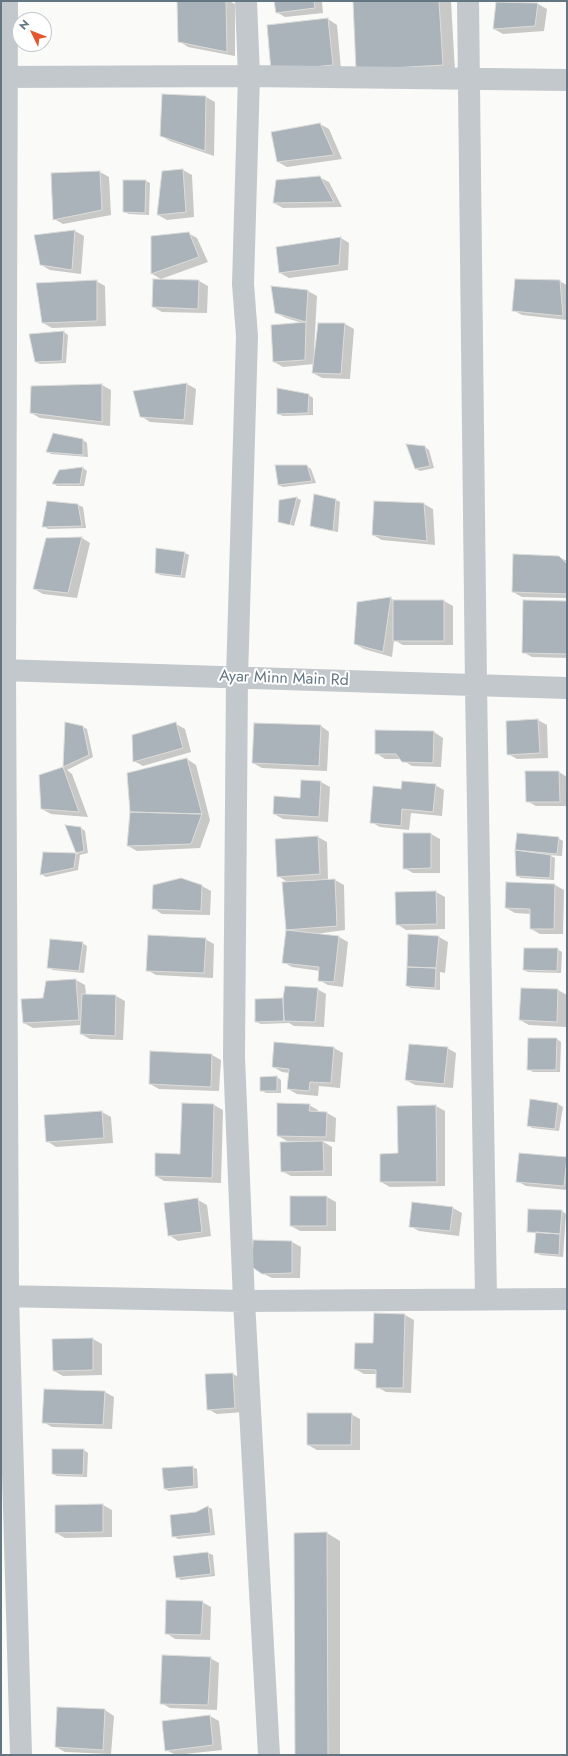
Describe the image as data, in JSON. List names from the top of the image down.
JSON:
{
  "streets": {
    "street": ["Ayar Minn Main Rd"]
  },
  "north": "top left"
}
